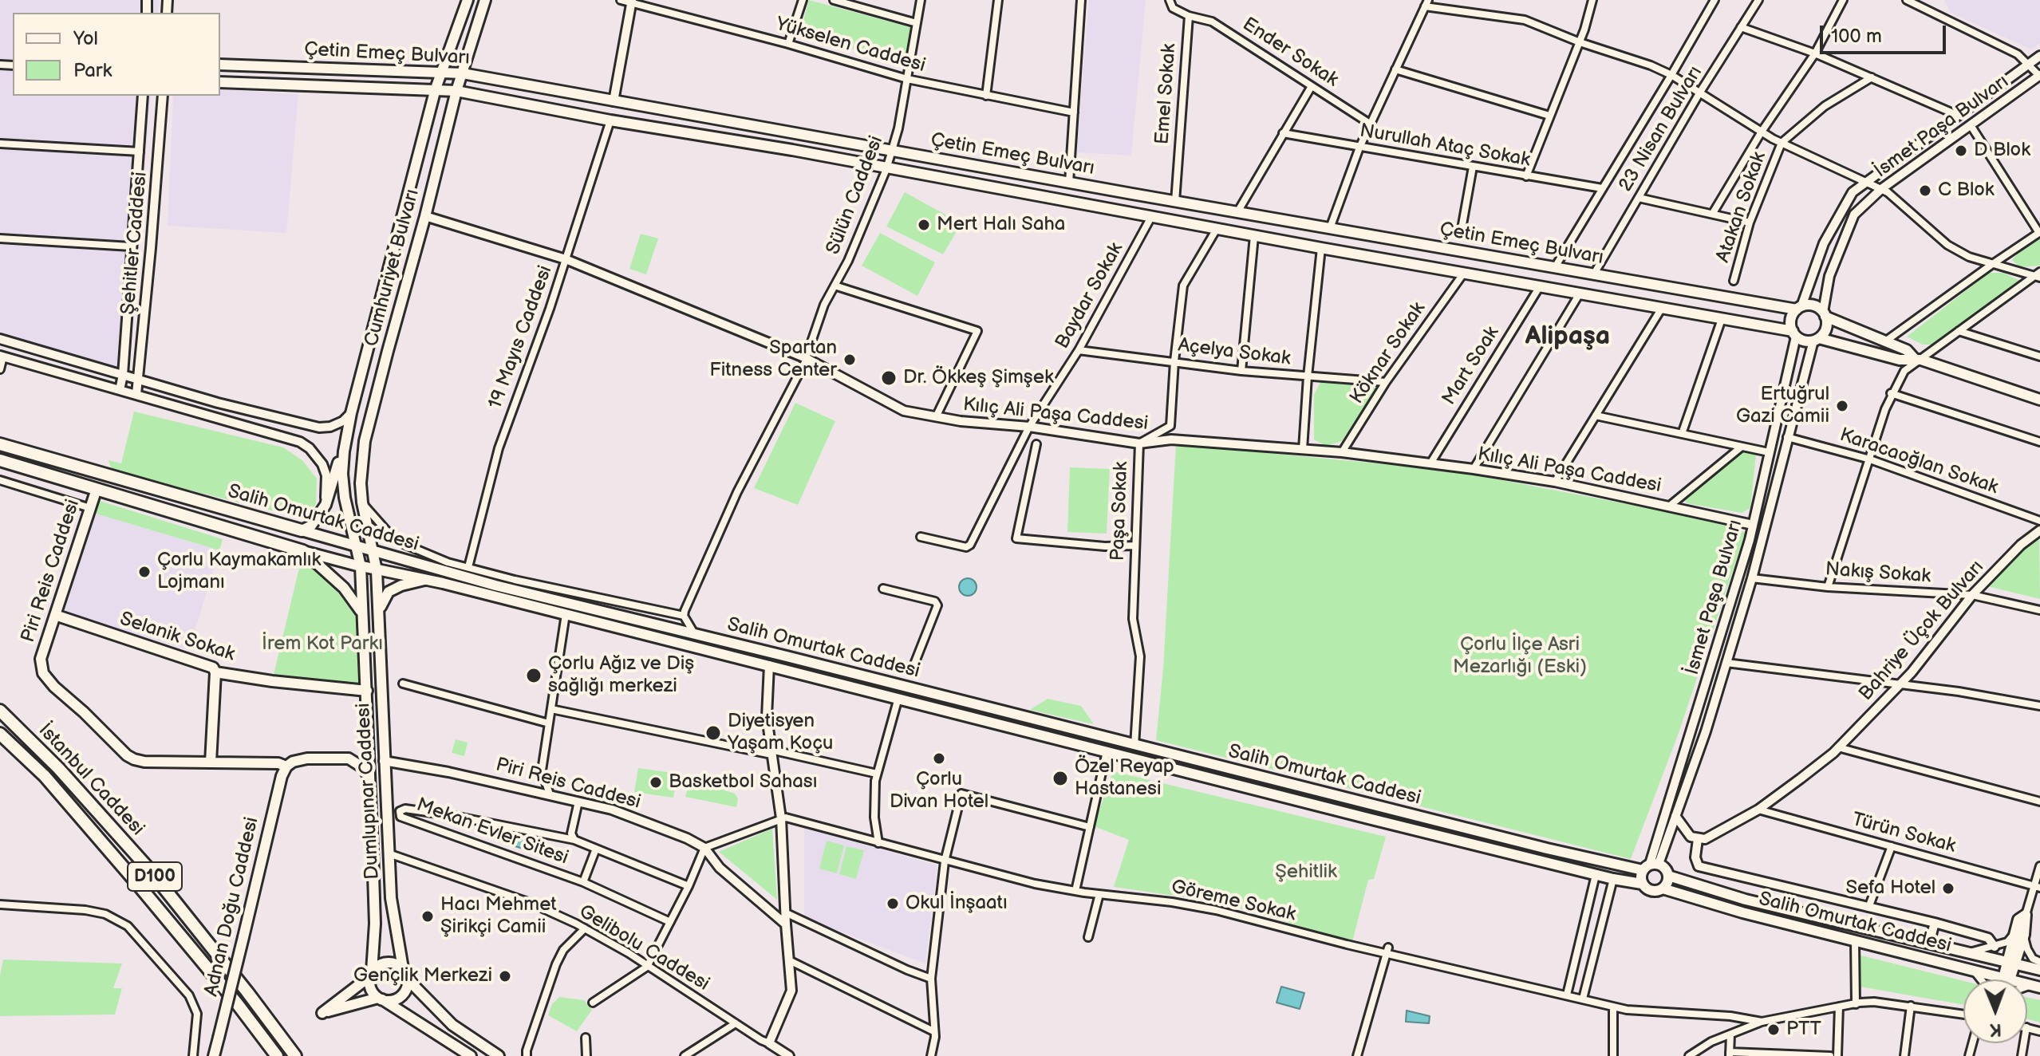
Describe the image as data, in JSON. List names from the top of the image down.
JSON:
{
  "streets": {
    "highway": ["Salih Omurtak Caddesi", "İstanbul Caddesi", "D100"],
    "main road": [
      "Çetin Emeç Bulvarı",
      "Cumhuriyet Bulvarı",
      "Piri Reis Caddesi",
      "Selanik Sokak",
      "Dumlupınar Caddesi",
      "Adnan Doğu Caddesi"
    ],
    "street": [
      "Yükselen Caddesi",
      "Ender Sokak",
      "Emel Sokak",
      "İsmet Paşa Bulvarı",
      "23 Nisan Bulvarı",
      "Nurullah Ataç Sokak",
      "Sülün Caddesi",
      "Atakan Sokak",
      "Şehitler Caddesi",
      "Baydar Sokak",
      "19 Mayıs Caddesi",
      "Açelya Sokak",
      "Köknar Sokak",
      "Mart Soak",
      "Kılıç Ali Paşa Caddesi",
      "Karacaoğlan Sokak",
      "Paşa Sokak",
      "Nakış Sokak",
      "Bahriye Üçok Bulvarı",
      "Mekan Evler Sitesi",
      "Türün Sokak",
      "Göreme Sokak",
      "Gelibolu Caddesi"
    ]
  },
  "crossings": [
    ["Yükselen Caddesi", "Sülün Caddesi"],
    ["Ender Sokak", "Emel Sokak"],
    ["Çetin Emeç Bulvarı", "Emel Sokak"],
    ["Çetin Emeç Bulvarı", "İsmet Paşa Bulvarı"],
    ["Çetin Emeç Bulvarı", "23 Nisan Bulvarı"],
    ["Çetin Emeç Bulvarı", "Sülün Caddesi"],
    ["Çetin Emeç Bulvarı", "Cumhuriyet Bulvarı"],
    ["Çetin Emeç Bulvarı", "Baydar Sokak"],
    ["Çetin Emeç Bulvarı", "19 Mayıs Caddesi"],
    ["Çetin Emeç Bulvarı", "Köknar Sokak"],
    ["Çetin Emeç Bulvarı", "Mart Soak"],
    ["Çetin Emeç Bulvarı", "Paşa Sokak"],
    ["İsmet Paşa Bulvarı", "Kılıç Ali Paşa Caddesi"],
    ["İsmet Paşa Bulvarı", "Karacaoğlan Sokak"],
    ["İsmet Paşa Bulvarı", "Salih Omurtak Caddesi"],
    ["İsmet Paşa Bulvarı", "Nakış Sokak"],
    ["Sülün Caddesi", "Kılıç Ali Paşa Caddesi"],
    ["Cumhuriyet Bulvarı", "Kılıç Ali Paşa Caddesi"],
    ["Cumhuriyet Bulvarı", "Salih Omurtak Caddesi"],
    ["Cumhuriyet Bulvarı", "Dumlupınar Caddesi"],
    ["Baydar Sokak", "Açelya Sokak"],
    ["Baydar Sokak", "Kılıç Ali Paşa Caddesi"],
    ["19 Mayıs Caddesi", "Kılıç Ali Paşa Caddesi"],
    ["Açelya Sokak", "Köknar Sokak"],
    ["Açelya Sokak", "Paşa Sokak"],
    ["Köknar Sokak", "Kılıç Ali Paşa Caddesi"],
    ["Mart Soak", "Kılıç Ali Paşa Caddesi"],
    ["Kılıç Ali Paşa Caddesi", "Paşa Sokak"],
    ["Paşa Sokak", "Salih Omurtak Caddesi"],
    ["Salih Omurtak Caddesi", "Piri Reis Caddesi"],
    ["Salih Omurtak Caddesi", "Dumlupınar Caddesi"],
    ["Piri Reis Caddesi", "Selanik Sokak"],
    ["Piri Reis Caddesi", "Dumlupınar Caddesi"],
    ["Piri Reis Caddesi", "Adnan Doğu Caddesi"],
    ["Nakış Sokak", "Bahriye Üçok Bulvarı"],
    ["Bahriye Üçok Bulvarı", "Türün Sokak"],
    ["Selanik Sokak", "Dumlupınar Caddesi"],
    ["Dumlupınar Caddesi", "Gelibolu Caddesi"]
  ],
  "districts": ["Alipaşa"],
  "parks": ["İrem Kot Parkı", "Çorlu İlçe Asri Mezarlığı (Eski)", "Şehitlik"],
  "places": [
    "D Blok",
    "C Blok",
    "Mert Halı Saha",
    "Spartan Fitness Center",
    "Dr. Ökkeş Şimşek",
    "Ertuğrul Gazi Camii",
    "Çorlu Kaymakamlık Lojmanı",
    "Çorlu Ağız ve Diş sağlığı merkezi",
    "Diyetisyen Yaşam Koçu",
    "Çorlu Divan Hotel",
    "Özel Reyap Hastanesi",
    "Basketbol Sahası",
    "Sefa Hotel",
    "Okul İnşaatı",
    "Hacı Mehmet Şirikçi Camii",
    "Gençlik Merkezi",
    "PTT"
  ],
  "legend": ["Yol", "Park"],
  "scale_bar": "100 m",
  "north": "bottom"
}
